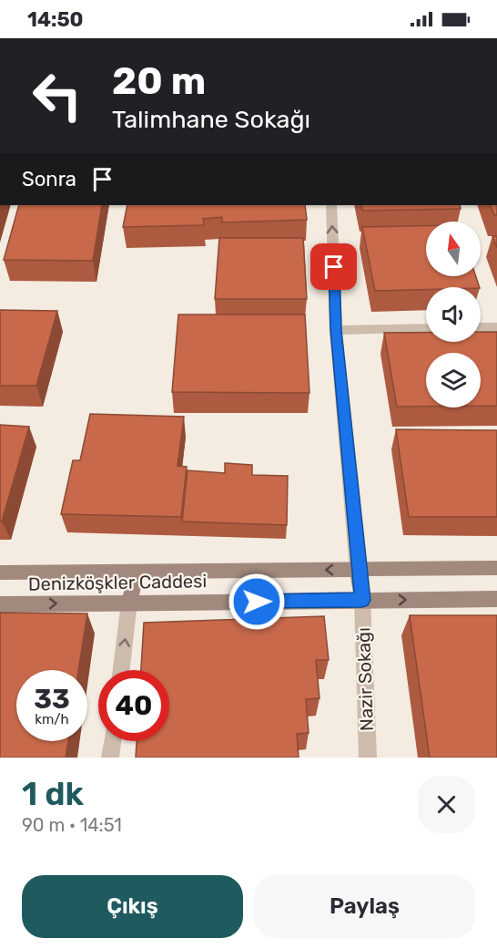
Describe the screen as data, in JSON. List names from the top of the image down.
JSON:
{
  "streets": {
    "street": ["Denizköşkler Caddesi", "Nazir Sokağı"]
  },
  "crossings": [
    ["Denizköşkler Caddesi", "Nazir Sokağı"]
  ],
  "north": "top",
  "page": {
    "status": "14:50",
    "turn": ["20 m", "Talimhane Sokağı"],
    "then": "Sonra",
    "speed": "33 km/h",
    "limit": "40",
    "heading": ["1 dk", "90 m · 14:51"],
    "buttons": ["Çıkış", "Paylaş"]
  }
}
